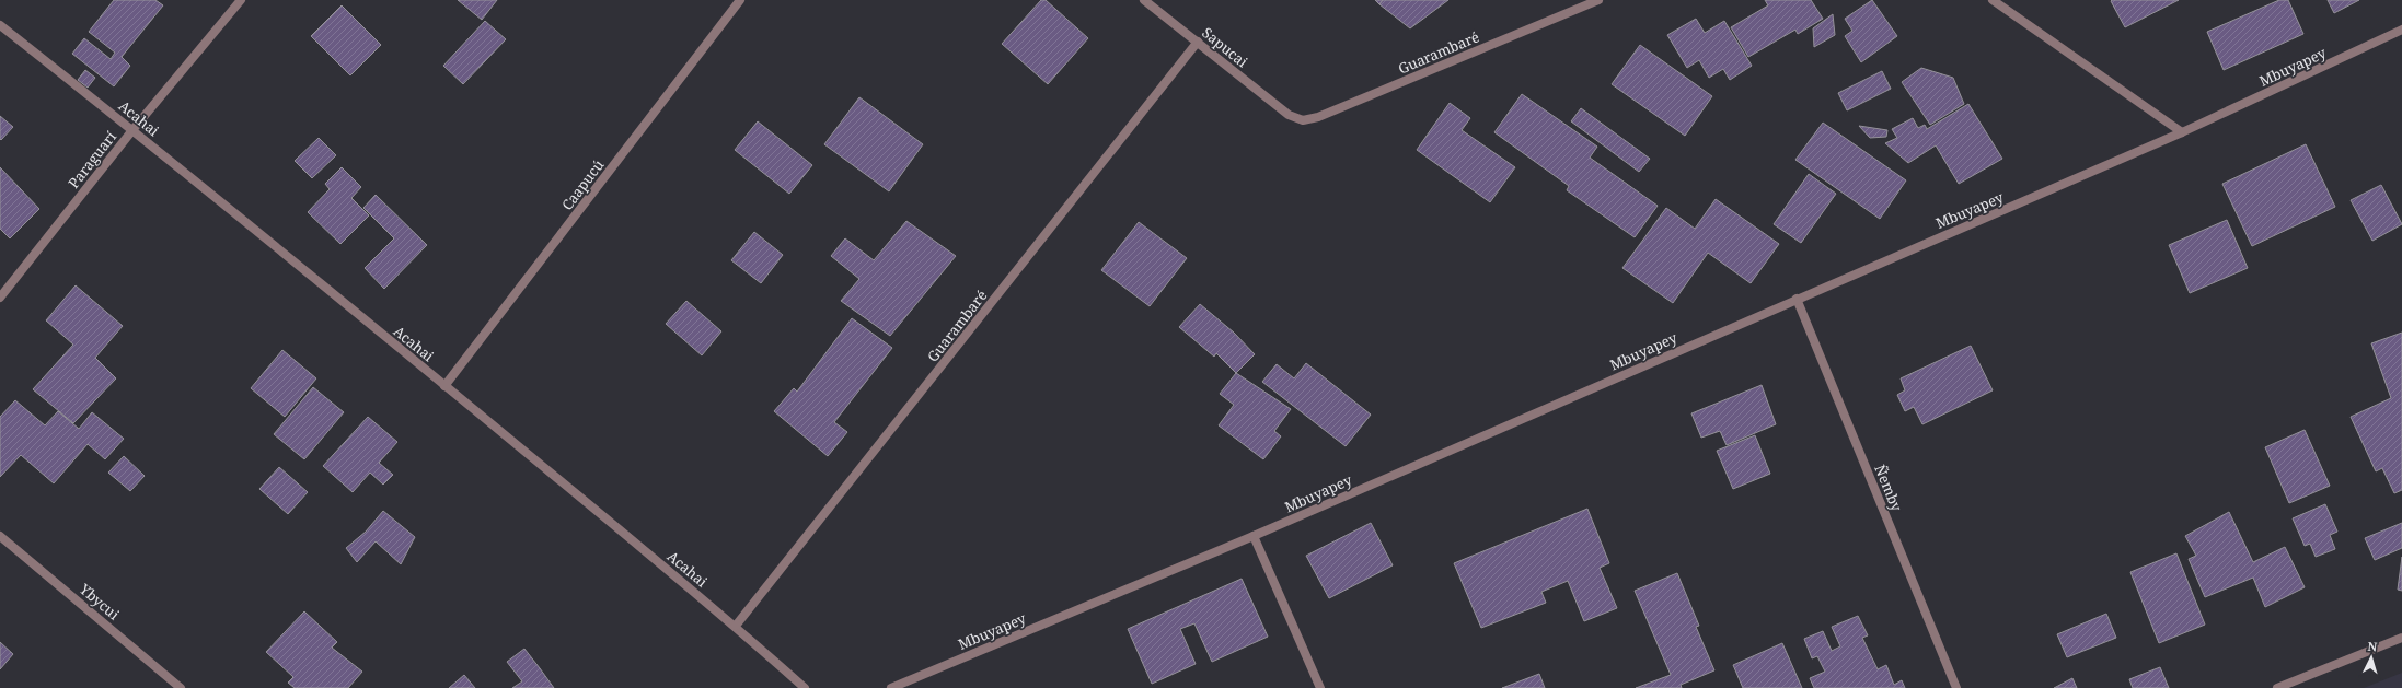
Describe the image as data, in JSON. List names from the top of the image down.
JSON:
{
  "streets": {
    "street": [
      "Sapucai",
      "Guarambaré",
      "Mbuyapey",
      "Acahai",
      "Paraguarí",
      "Caapucú",
      "Ñemby",
      "Ybycui"
    ]
  },
  "crossings": [
    ["Sapucai", "Guarambaré"],
    ["Guarambaré", "Acahai"],
    ["Mbuyapey", "Ñemby"],
    ["Acahai", "Paraguarí"],
    ["Acahai", "Caapucú"]
  ],
  "north": "top"
}
